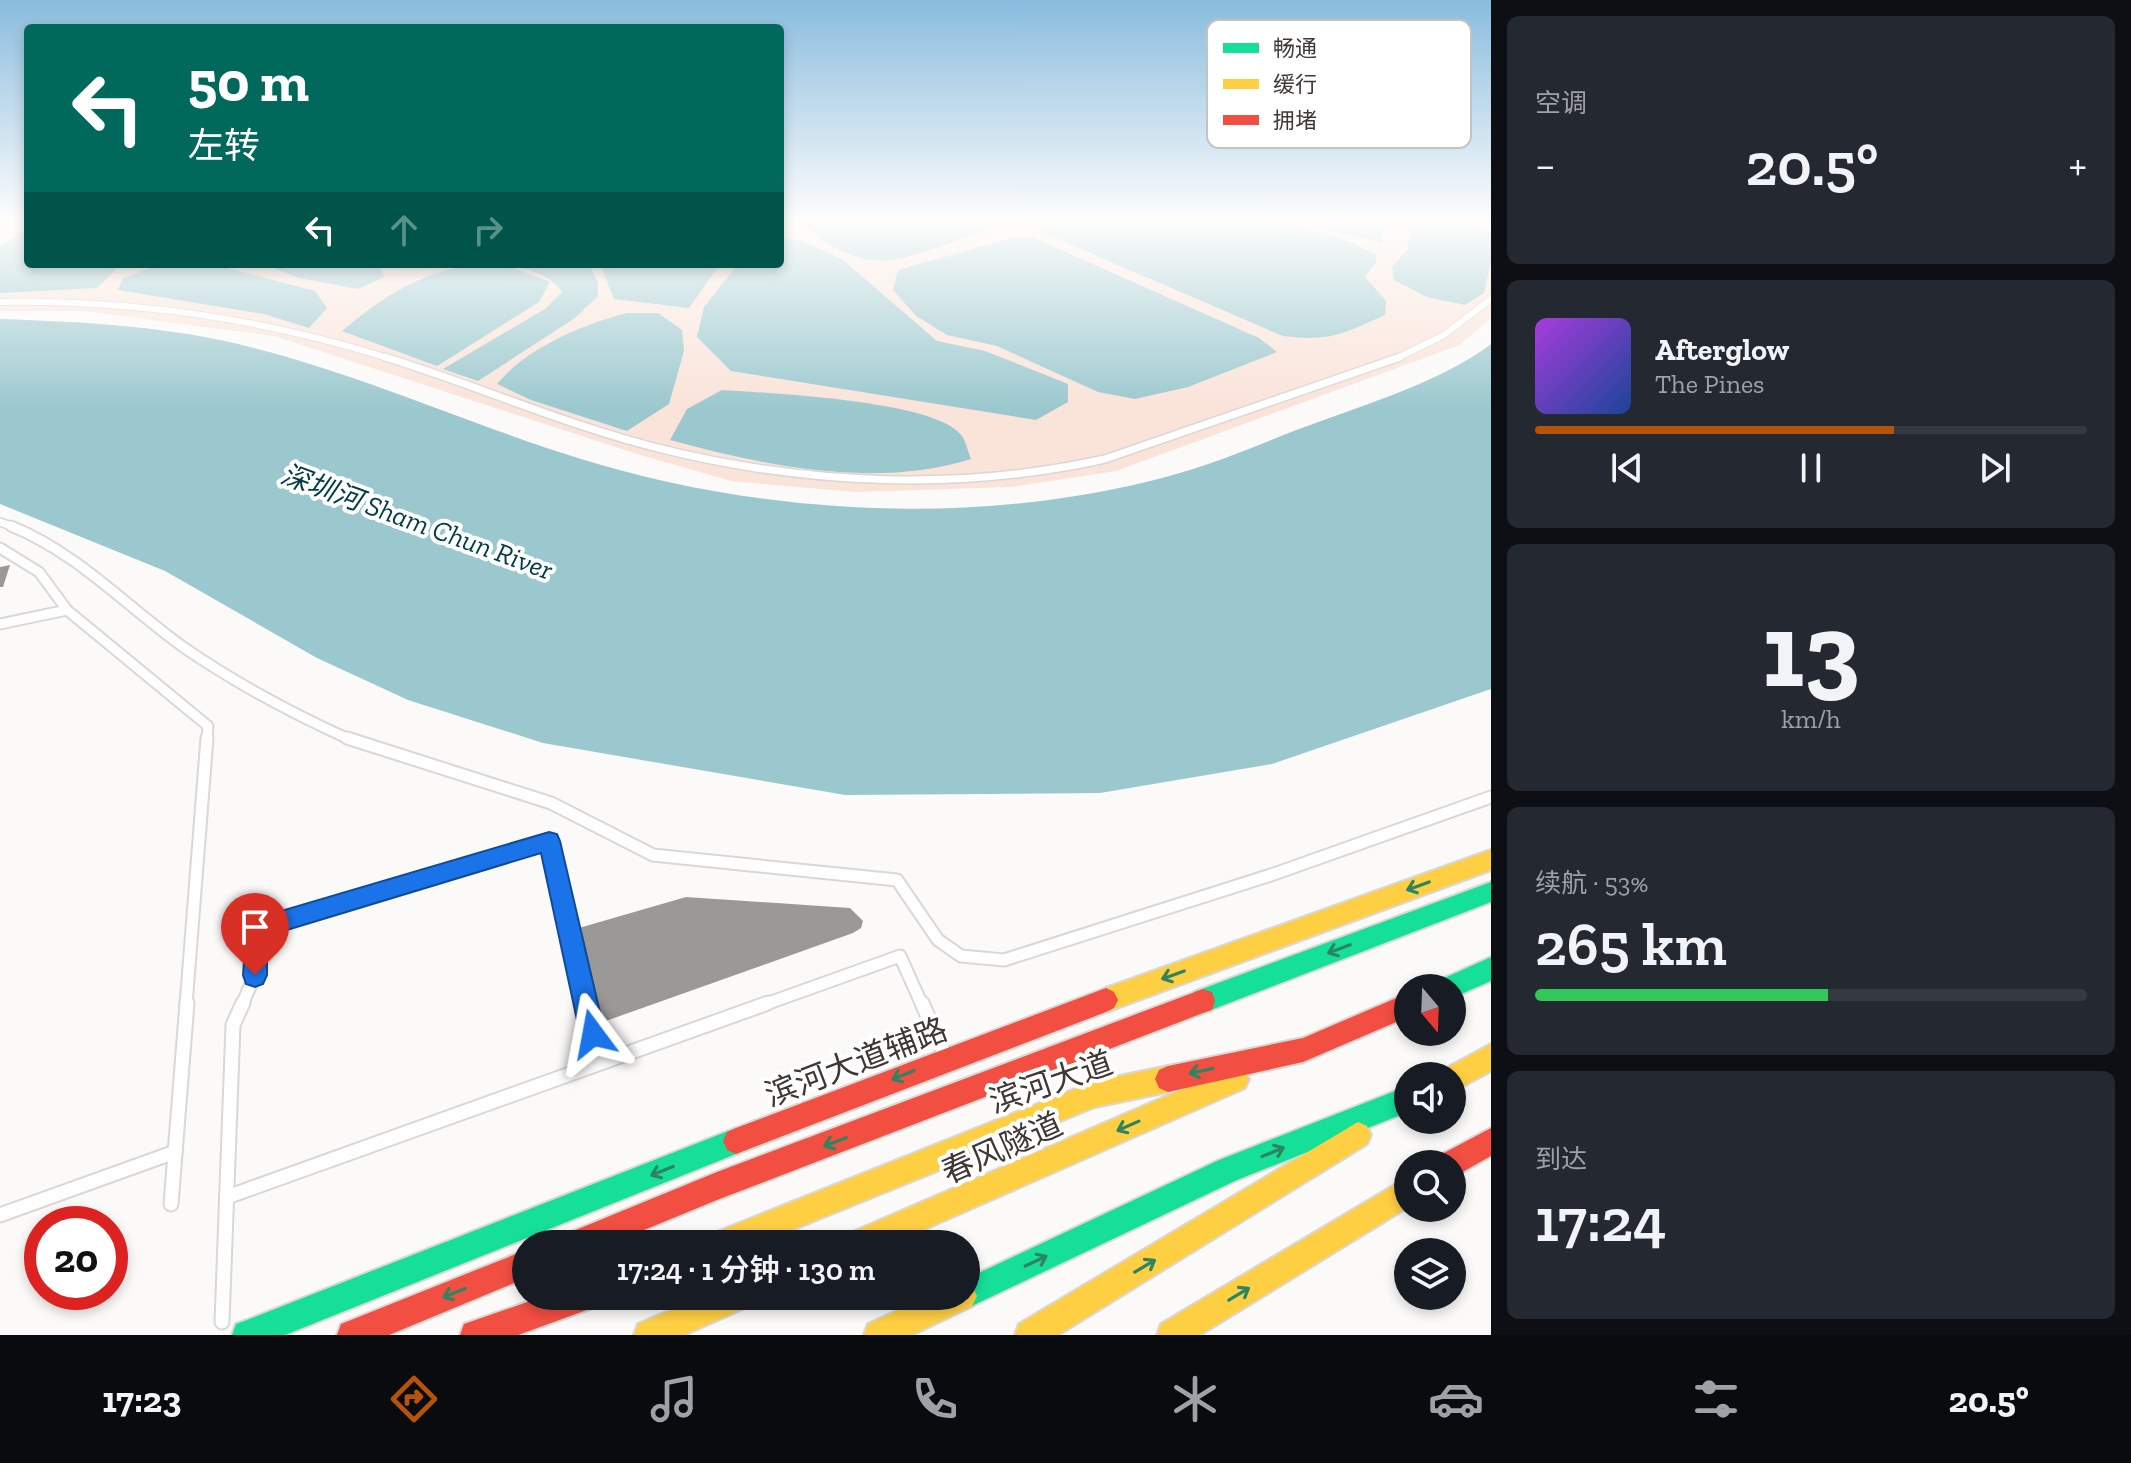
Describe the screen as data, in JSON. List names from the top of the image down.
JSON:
{
  "streets": {
    "main road": ["滨河大道辅路", "滨河大道", "春风隧道"]
  },
  "crossings": [
    ["滨河大道", "春风隧道"]
  ],
  "water": ["深圳河 Sham Chun River"],
  "legend": ["畅通", "缓行", "拥堵"],
  "north": "bottom",
  "page": {
    "tile": [
      "空调",
      ["13", "km/h"],
      ["续航 · 53%", "265 km"],
      ["到达", "17:24"]
    ],
    "turn": ["50 m", "左转"],
    "heat": ["−", "20.5°", "+"],
    "song": ["Afterglow", "The Pines"],
    "limit": "20",
    "trip": "17:24 · 1 分钟 · 130 m",
    "tabs": ["17:23", "20.5°"]
  }
}
